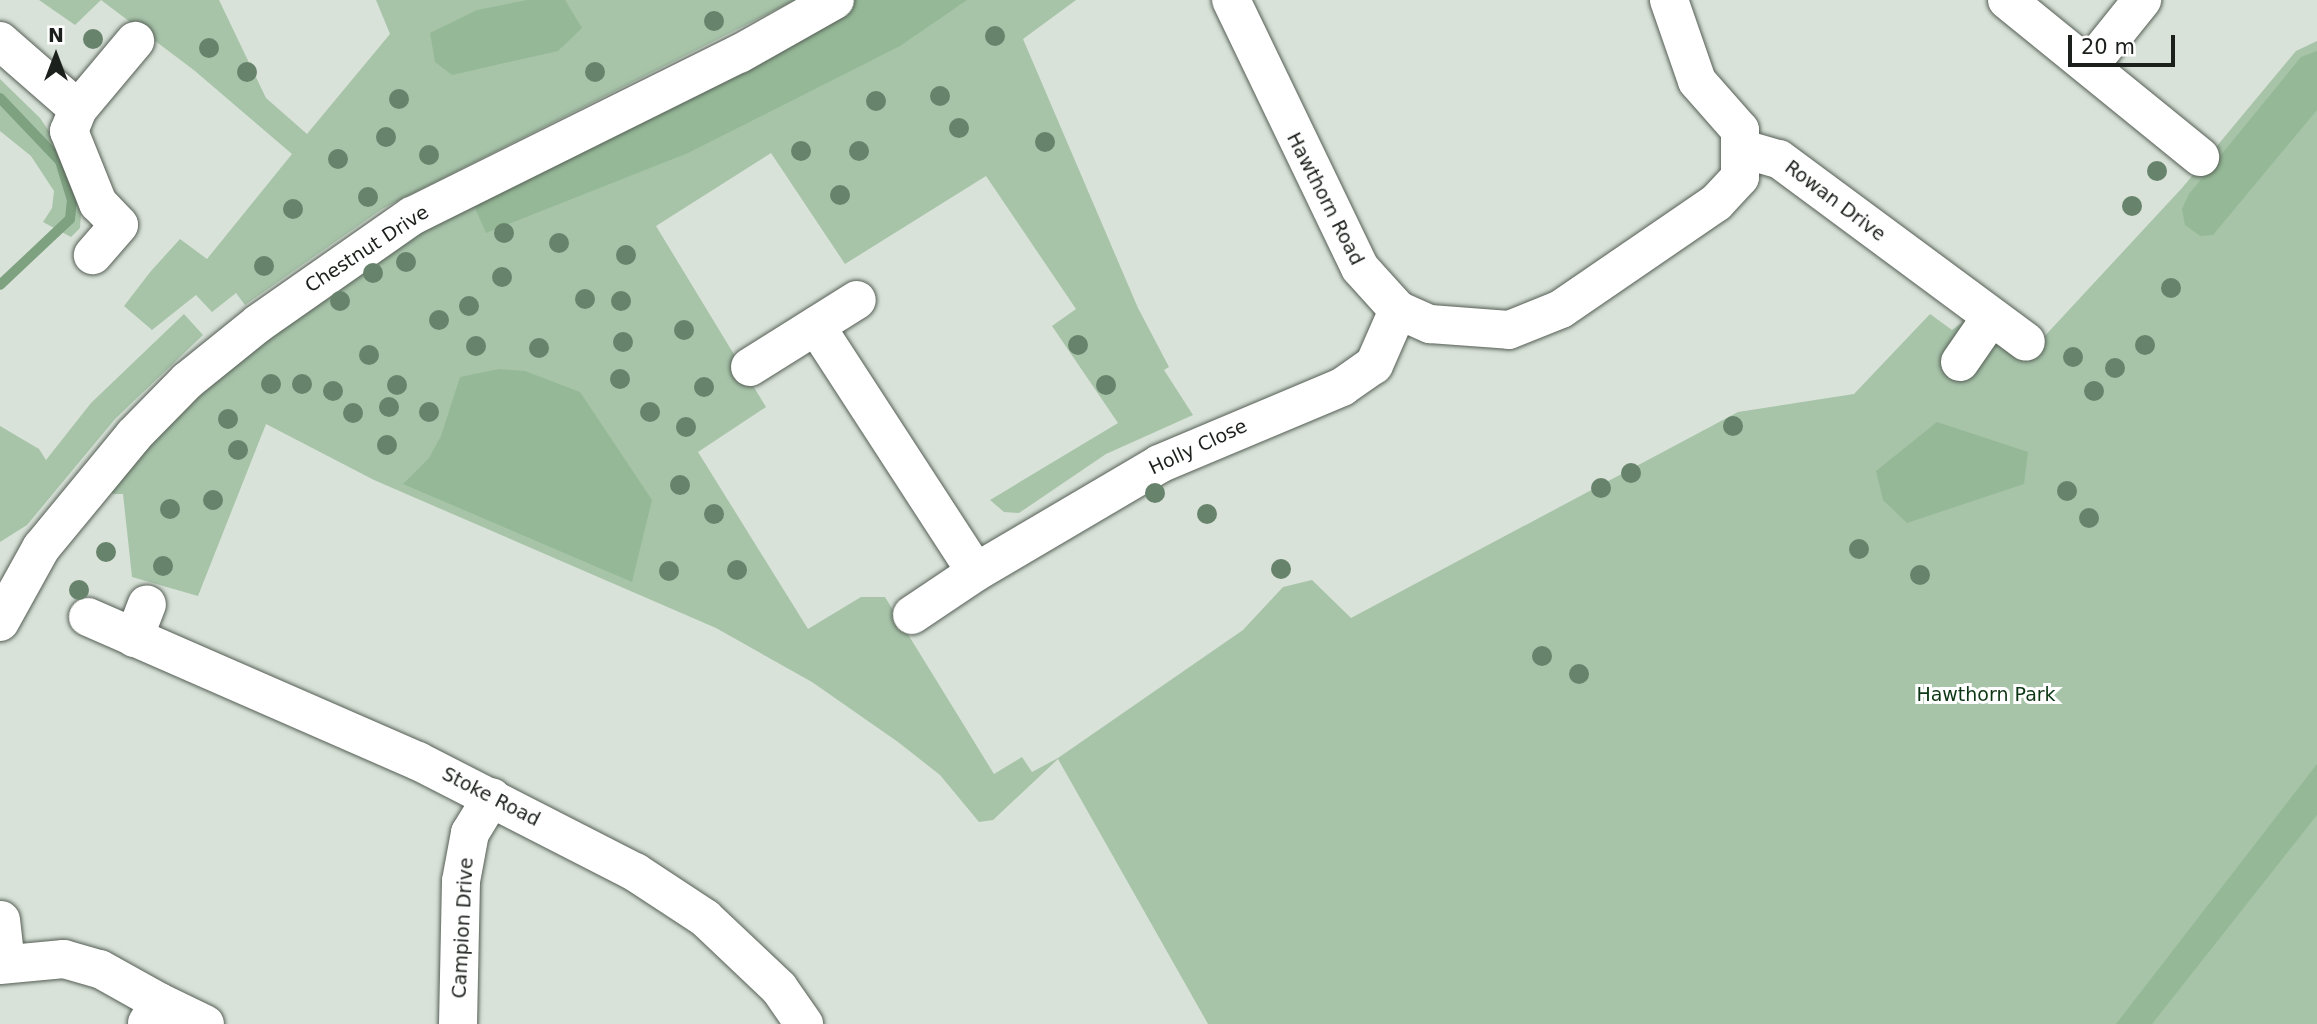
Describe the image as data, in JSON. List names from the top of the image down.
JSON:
{
  "streets": {
    "street": [
      "Hawthorn Road",
      "Rowan Drive",
      "Chestnut Drive",
      "Holly Close",
      "Stoke Road",
      "Campion Drive"
    ]
  },
  "crossings": [
    ["Hawthorn Road", "Holly Close"],
    ["Stoke Road", "Campion Drive"]
  ],
  "parks": ["Hawthorn Park"],
  "scale_bar": "20 m",
  "north": "top"
}
